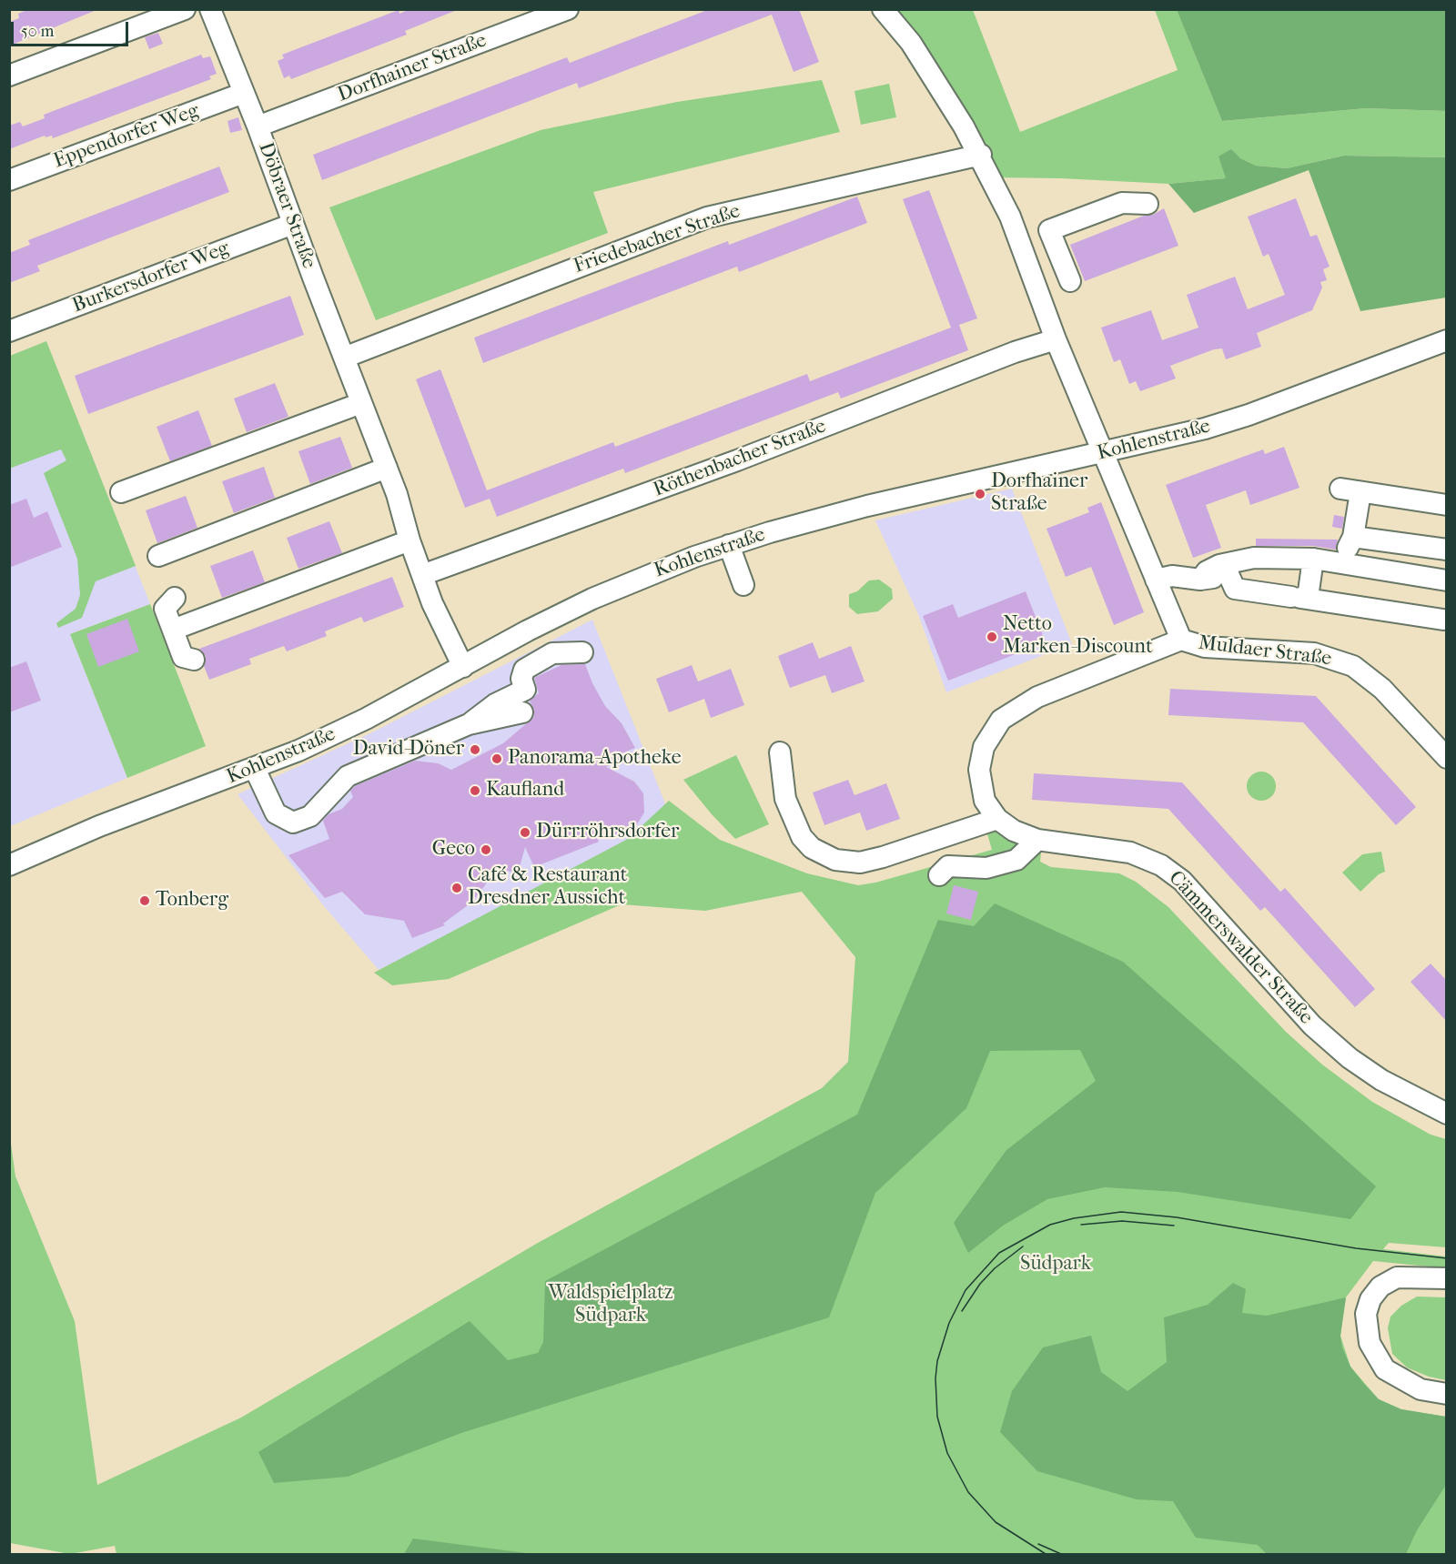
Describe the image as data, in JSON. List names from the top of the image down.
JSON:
{
  "streets": {
    "street": [
      "Dorfhainer Straße",
      "Eppendorfer Weg",
      "Döbraer Straße",
      "Friedebacher Straße",
      "Burkersdorfer Weg",
      "Kohlenstraße",
      "Röthenbacher Straße",
      "Muldaer Straße",
      "Cämmerswalder Straße"
    ]
  },
  "crossings": [
    ["Dorfhainer Straße", "Döbraer Straße"],
    ["Eppendorfer Weg", "Döbraer Straße"],
    ["Döbraer Straße", "Friedebacher Straße"],
    ["Döbraer Straße", "Burkersdorfer Weg"],
    ["Döbraer Straße", "Kohlenstraße"],
    ["Döbraer Straße", "Röthenbacher Straße"],
    ["Kohlenstraße", "Muldaer Straße"],
    ["Muldaer Straße", "Cämmerswalder Straße"]
  ],
  "parks": ["Südpark", "Waldspielplatz Südpark"],
  "places": [
    "Dorfhainer Straße",
    "Netto Marken-Discount",
    "David-Döner",
    "Panorama-Apotheke",
    "Kaufland",
    "Dürrröhrsdorfer",
    "Geco",
    "Café & Restaurant Dresdner Aussicht",
    "Tonberg"
  ],
  "scale_bar": "50 m"
}
